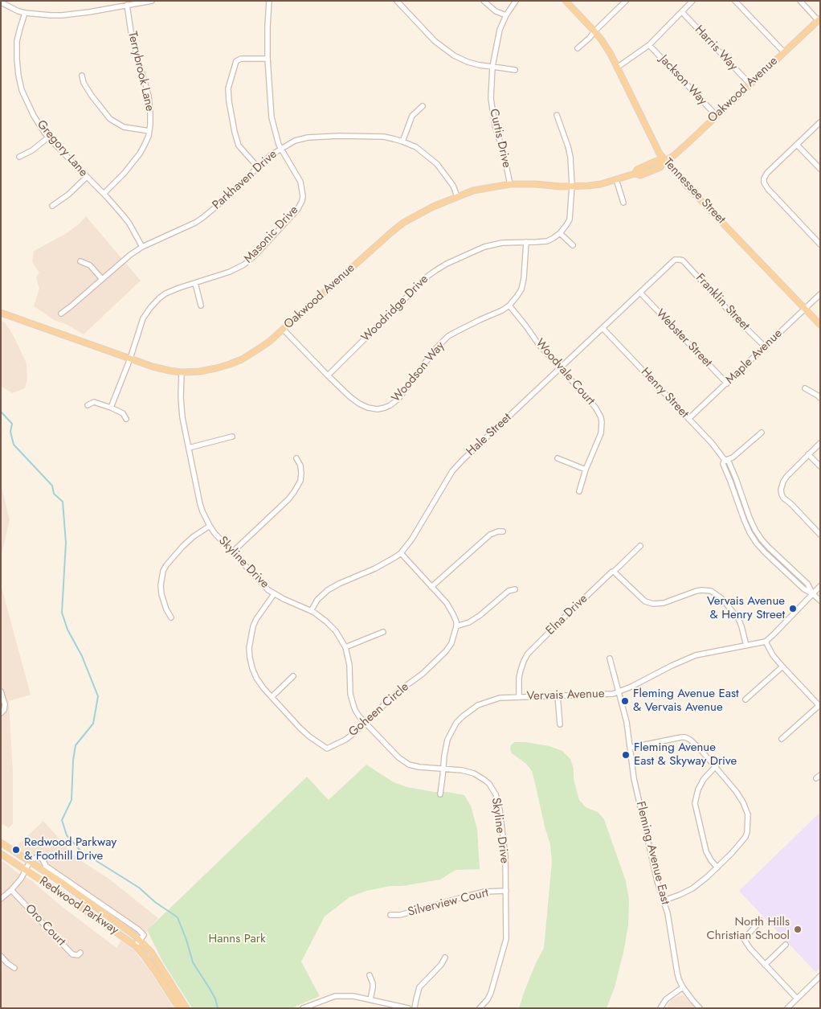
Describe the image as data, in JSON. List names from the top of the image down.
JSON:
{
  "streets": {
    "main road": ["Oakwood Avenue", "Tennessee Street", "Redwood Parkway"],
    "street": [
      "Harris Way",
      "Terrybrook Lane",
      "Jackson Way",
      "Curtis Drive",
      "Gregory Lane",
      "Parkhaven Drive",
      "Masonic Drive",
      "Franklin Street",
      "Woodridge Drive",
      "Webster Street",
      "Maple Avenue",
      "Woodson Way",
      "Woodvale Court",
      "Henry Street",
      "Hale Street",
      "Skyline Drive",
      "Elna Drive",
      "Vervais Avenue",
      "Goheen Circle",
      "Fleming Avenue East",
      "Silverview Court",
      "Oro Court"
    ]
  },
  "crossings": [
    ["Harris Way", "Oakwood Avenue"],
    ["Terrybrook Lane", "Gregory Lane"],
    ["Jackson Way", "Oakwood Avenue"],
    ["Oakwood Avenue", "Curtis Drive"],
    ["Oakwood Avenue", "Parkhaven Drive"],
    ["Oakwood Avenue", "Tennessee Street"],
    ["Oakwood Avenue", "Masonic Drive"],
    ["Oakwood Avenue", "Woodson Way"],
    ["Oakwood Avenue", "Skyline Drive"],
    ["Gregory Lane", "Parkhaven Drive"],
    ["Parkhaven Drive", "Masonic Drive"],
    ["Tennessee Street", "Maple Avenue"],
    ["Franklin Street", "Maple Avenue"],
    ["Franklin Street", "Hale Street"],
    ["Woodridge Drive", "Woodson Way"],
    ["Webster Street", "Maple Avenue"],
    ["Webster Street", "Hale Street"],
    ["Maple Avenue", "Henry Street"],
    ["Woodson Way", "Woodvale Court"],
    ["Woodvale Court", "Hale Street"],
    ["Henry Street", "Hale Street"],
    ["Hale Street", "Skyline Drive"],
    ["Skyline Drive", "Vervais Avenue"],
    ["Skyline Drive", "Goheen Circle"],
    ["Skyline Drive", "Silverview Court"],
    ["Elna Drive", "Vervais Avenue"],
    ["Vervais Avenue", "Fleming Avenue East"]
  ],
  "parks": ["Hanns Park"],
  "places": [
    "Vervais Avenue & Henry Street",
    "Fleming Avenue East & Vervais Avenue",
    "Fleming Avenue East & Skyway Drive",
    "Redwood Parkway & Foothill Drive",
    "North Hills Christian School"
  ]
}
